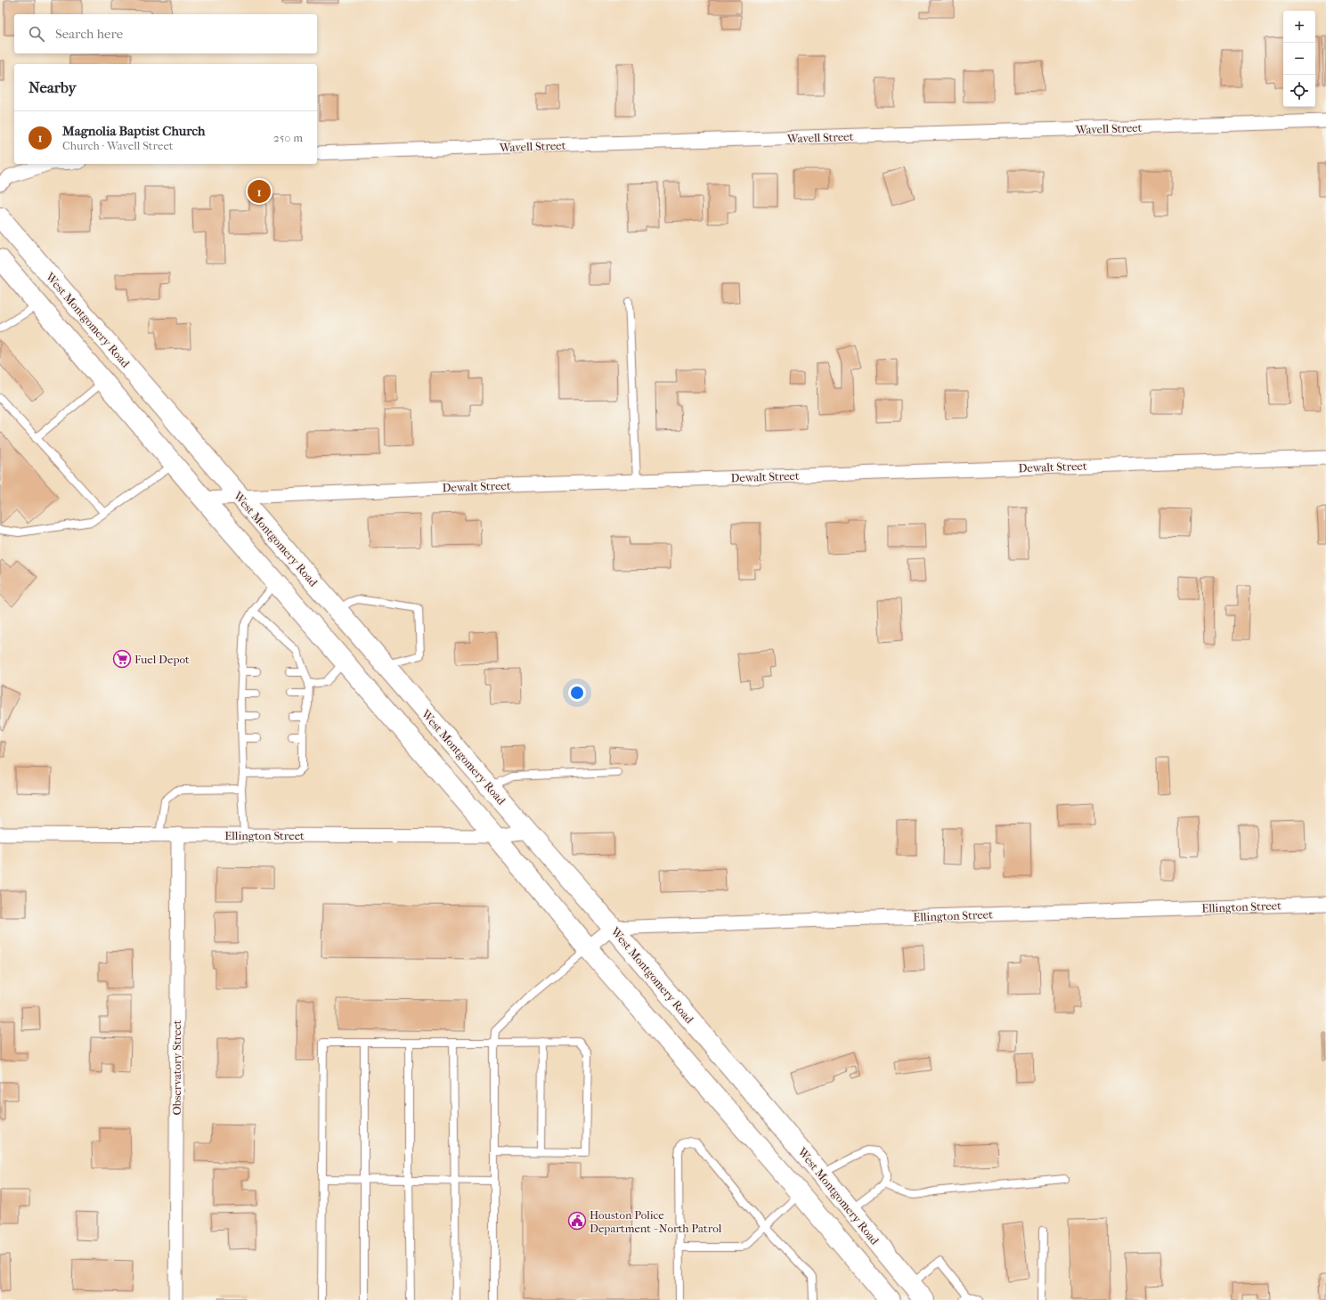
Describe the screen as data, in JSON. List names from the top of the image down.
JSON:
{
  "streets": {
    "main road": ["West Montgomery Road"],
    "street": [
      "Wavell Street",
      "Dewalt Street",
      "Ellington Street",
      "Observatory Street"
    ]
  },
  "crossings": [
    ["West Montgomery Road", "Dewalt Street"],
    ["West Montgomery Road", "Ellington Street"],
    ["Ellington Street", "Observatory Street"]
  ],
  "places": {
    "supermarket": ["Fuel Depot"],
    "public building": ["Houston Police Department - North Patrol"]
  },
  "page": {
    "map_buttons": ["+", "−"],
    "search": "Search here",
    "heading": "Nearby",
    "list": [
      {
        "mark": "1",
        "name": "Magnolia Baptist Church",
        "note": "Church · Wavell Street",
        "value": "250 m"
      }
    ],
    "pins": "1"
  }
}
